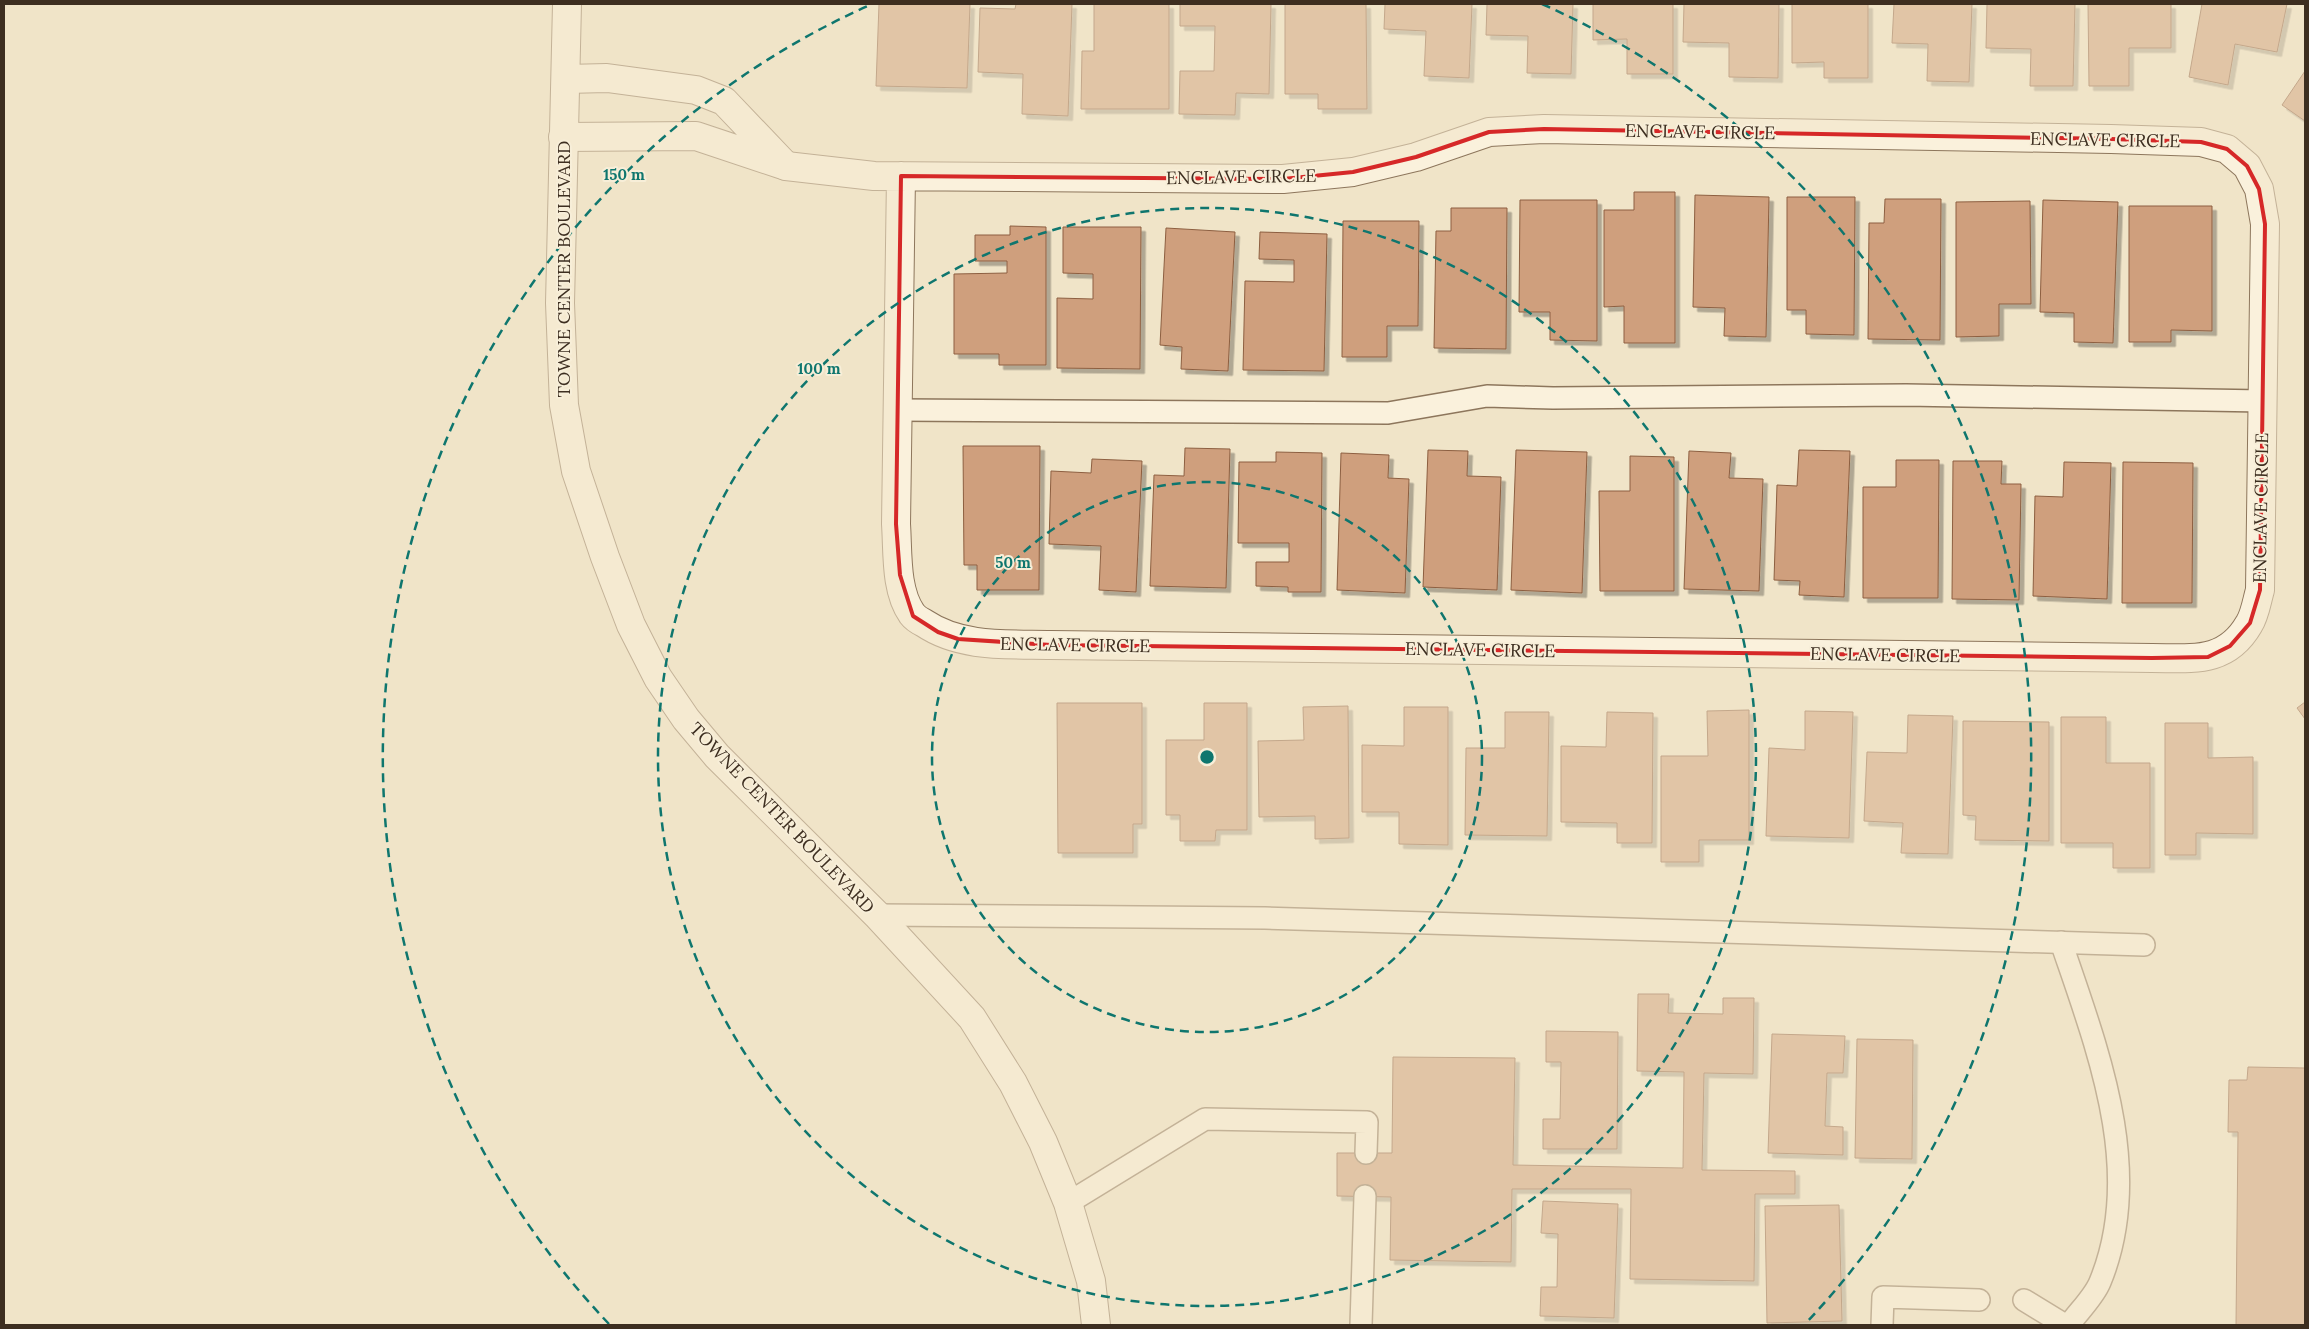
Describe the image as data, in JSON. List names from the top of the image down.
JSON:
{
  "streets": {
    "street": ["ENCLAVE CIRCLE", "TOWNE CENTER BOULEVARD"]
  },
  "crossings": [
    ["ENCLAVE CIRCLE", "TOWNE CENTER BOULEVARD"]
  ],
  "rings": ["150 m", "100 m", "50 m"]
}
